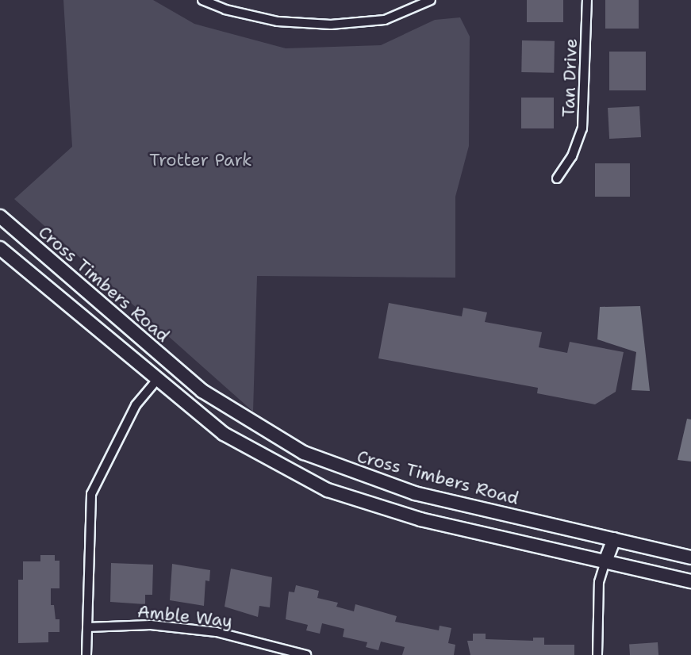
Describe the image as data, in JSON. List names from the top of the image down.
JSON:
{
  "streets": {
    "main road": ["Cross Timbers Road"],
    "street": ["Tan Drive", "Amble Way"]
  },
  "parks": ["Trotter Park"]
}
